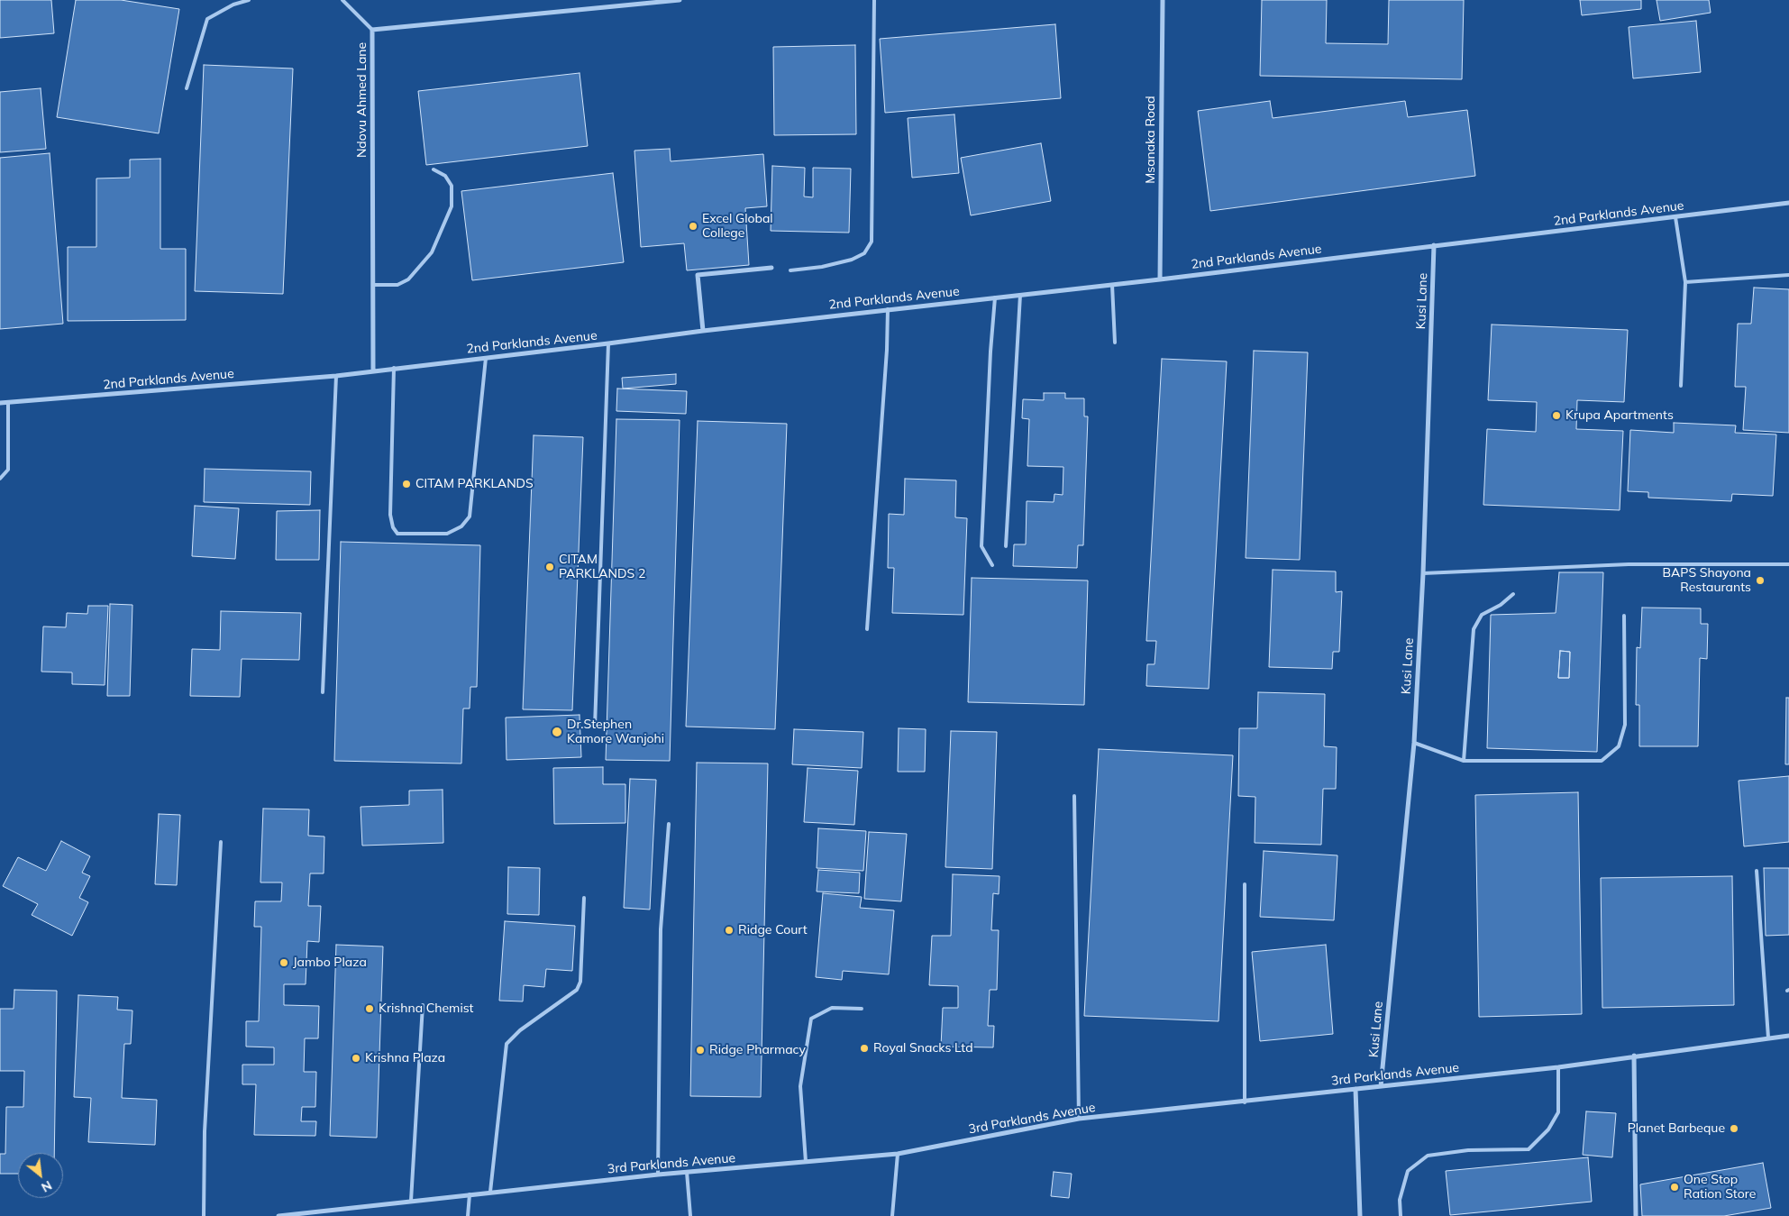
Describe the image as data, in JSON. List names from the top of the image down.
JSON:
{
  "streets": {
    "street": [
      "Ndovu Ahmed Lane",
      "Msanaka Road",
      "2nd Parklands Avenue",
      "Kusi Lane",
      "3rd Parklands Avenue"
    ]
  },
  "crossings": [
    ["Ndovu Ahmed Lane", "2nd Parklands Avenue"],
    ["Msanaka Road", "2nd Parklands Avenue"],
    ["2nd Parklands Avenue", "Kusi Lane"],
    ["Kusi Lane", "3rd Parklands Avenue"]
  ],
  "places": [
    "Excel Global College",
    "Krupa Apartments",
    "CITAM PARKLANDS",
    "CITAM PARKLANDS 2",
    "BAPS Shayona Restaurants",
    "Dr.Stephen Kamore Wanjohi",
    "Ridge Court",
    "Jambo Plaza",
    "Krishna Chemist",
    "Royal Snacks Ltd",
    "Ridge Pharmacy",
    "Krishna Plaza",
    "Planet Barbeque",
    "One Stop Ration Store"
  ],
  "north": "bottom right"
}
